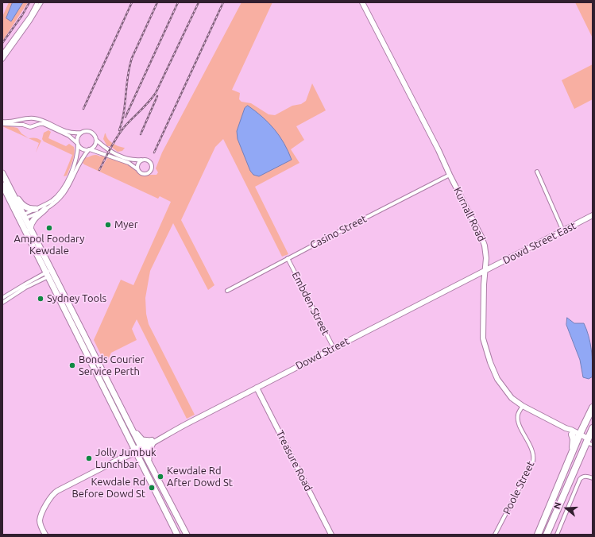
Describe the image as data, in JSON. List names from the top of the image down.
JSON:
{
  "streets": {
    "street": [
      "Kurnall Road",
      "Casino Street",
      "Dowd Street East",
      "Embden Street",
      "Dowd Street",
      "Treasure Road",
      "Poole Street"
    ]
  },
  "crossings": [
    ["Kurnall Road", "Casino Street"],
    ["Kurnall Road", "Dowd Street East"],
    ["Kurnall Road", "Dowd Street"],
    ["Kurnall Road", "Poole Street"],
    ["Casino Street", "Embden Street"],
    ["Dowd Street East", "Dowd Street"],
    ["Embden Street", "Dowd Street"],
    ["Dowd Street", "Treasure Road"]
  ],
  "places": [
    "Myer",
    "Ampol Foodary Kewdale",
    "Sydney Tools",
    "Bonds Courier Service Perth",
    "Jolly Jumbuk Lunchbar",
    "Kewdale Rd After Dowd St",
    "Kewdale Rd Before Dowd St"
  ],
  "north": "left"
}
